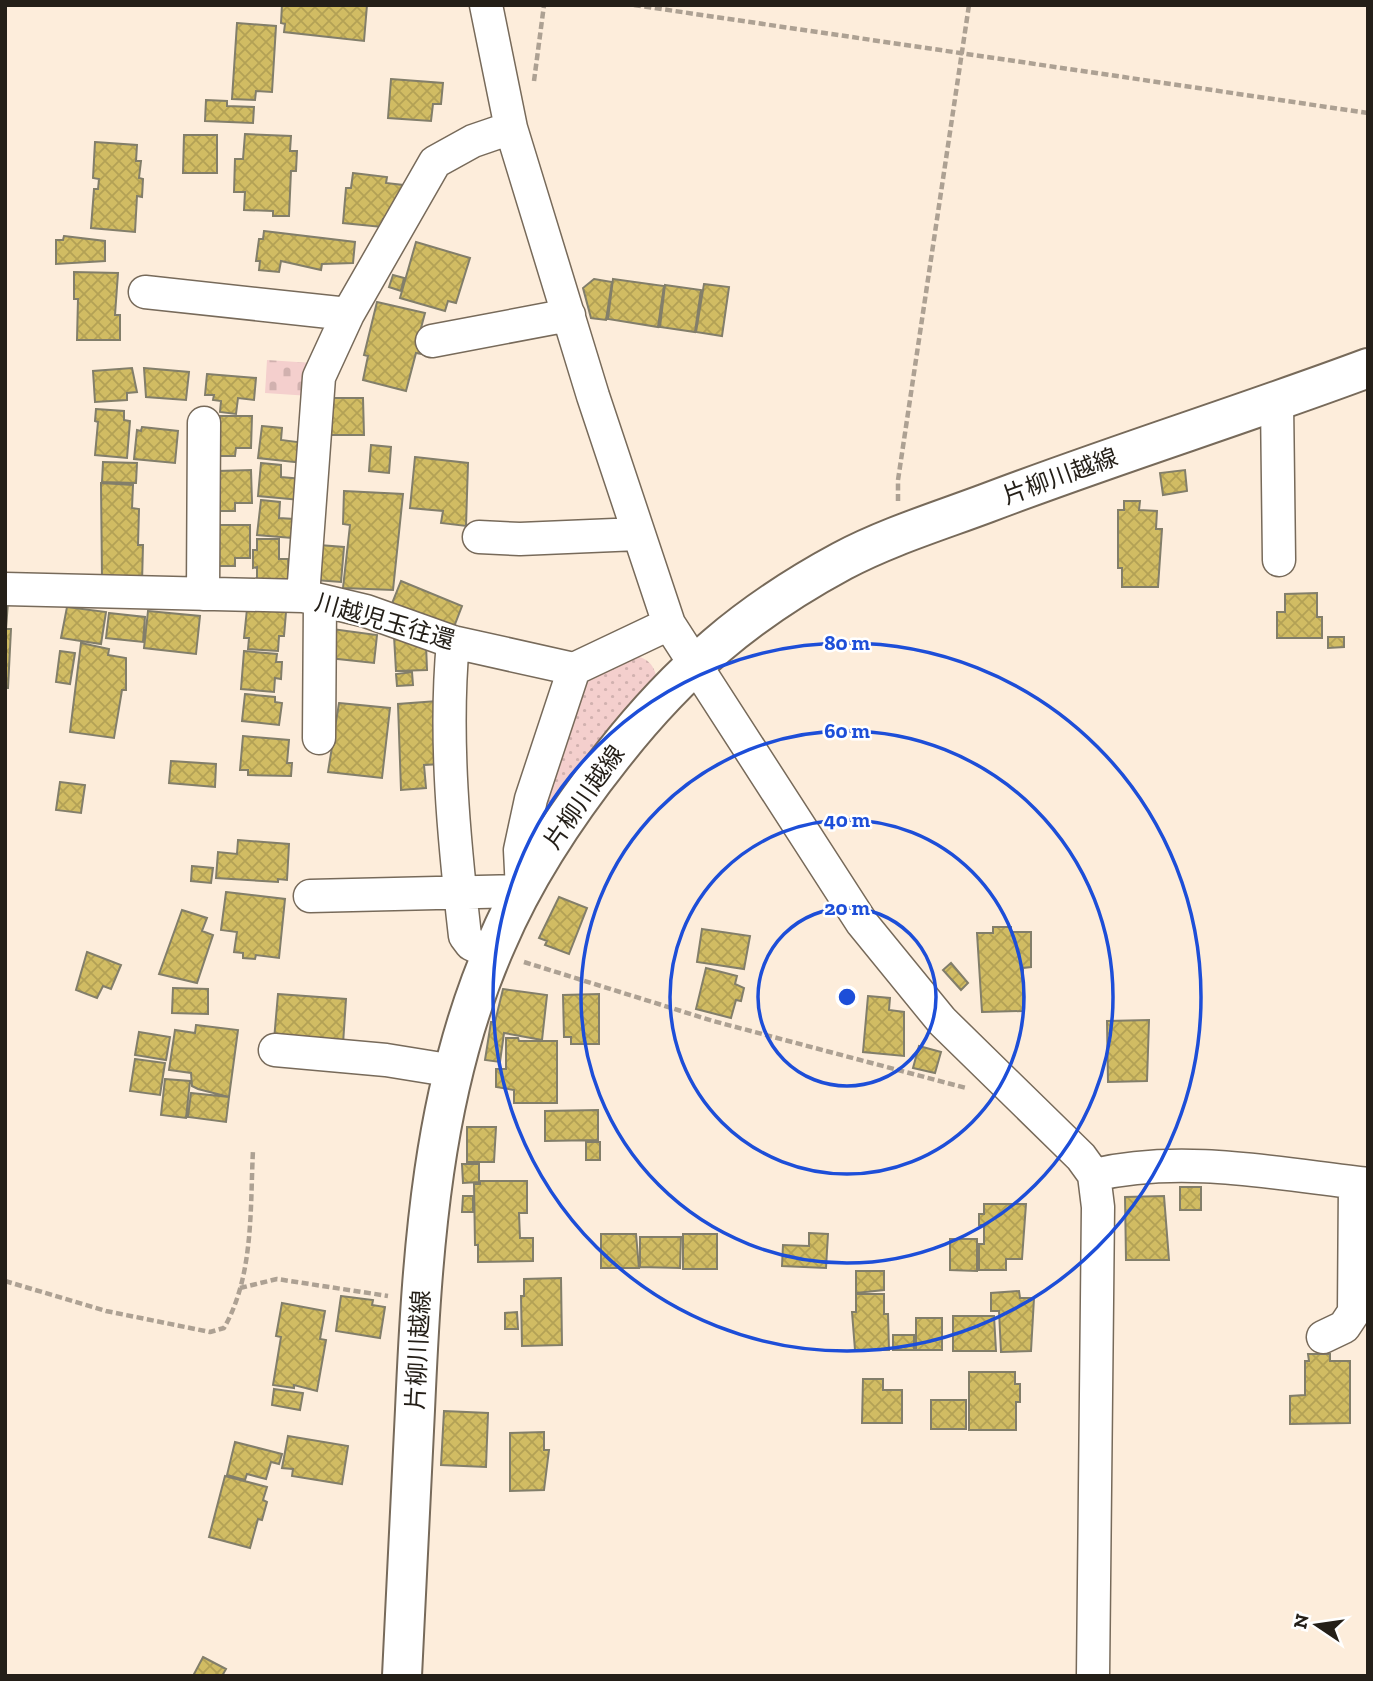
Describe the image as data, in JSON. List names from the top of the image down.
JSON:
{
  "streets": {
    "main road": ["片柳川越線"],
    "street": ["川越児玉往還"]
  },
  "north": "left",
  "rings": [
    "80 m",
    "60 m",
    "40 m",
    "20 m"
  ]
}
